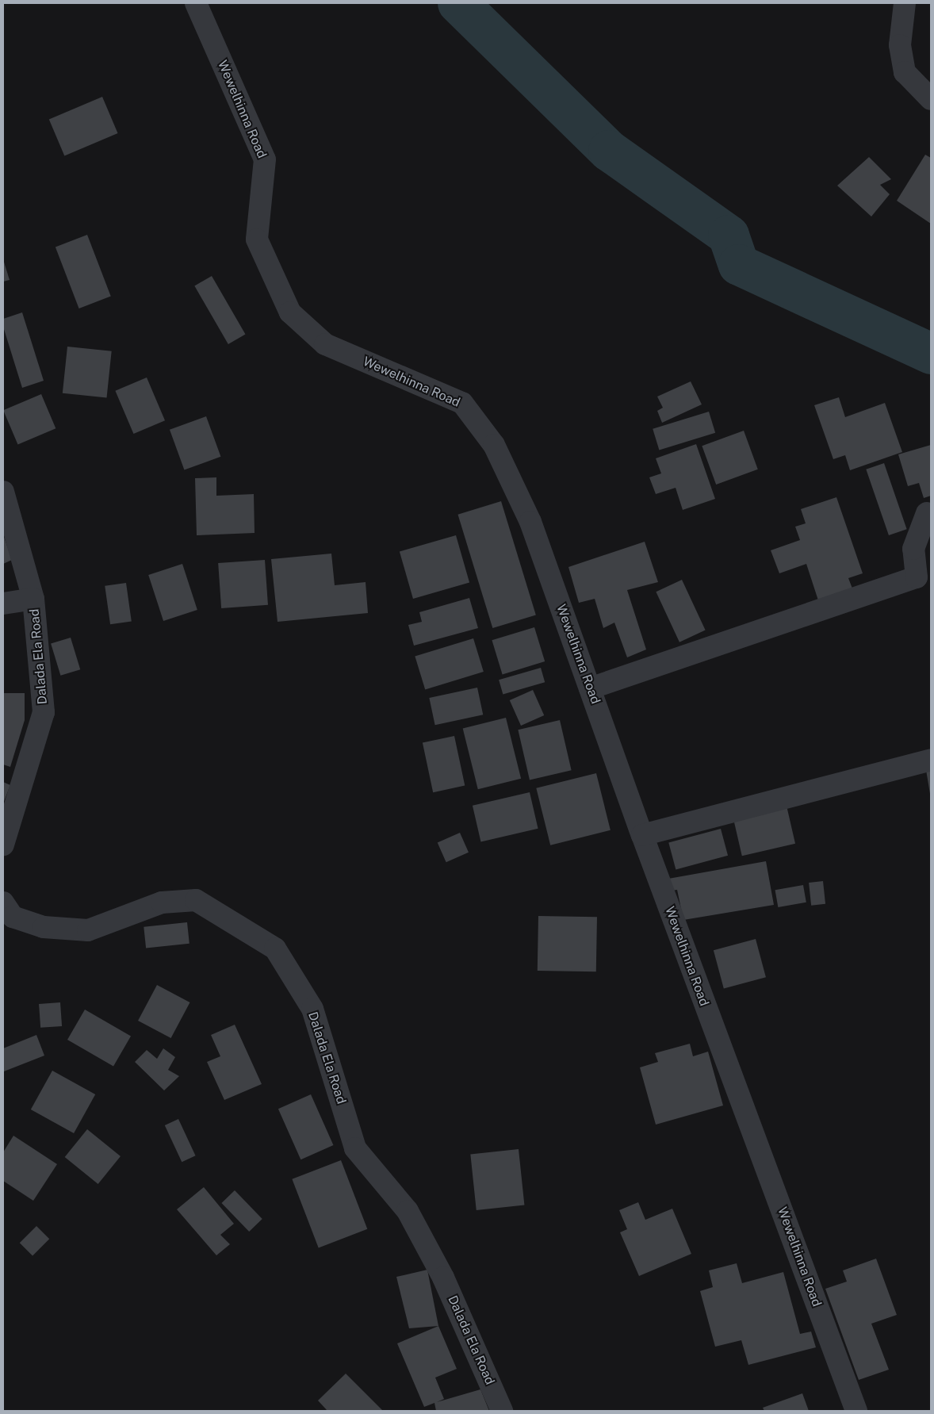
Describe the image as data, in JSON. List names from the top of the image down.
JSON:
{
  "streets": {
    "street": ["Wewelhinna Road", "Dalada Ela Road"]
  }
}
